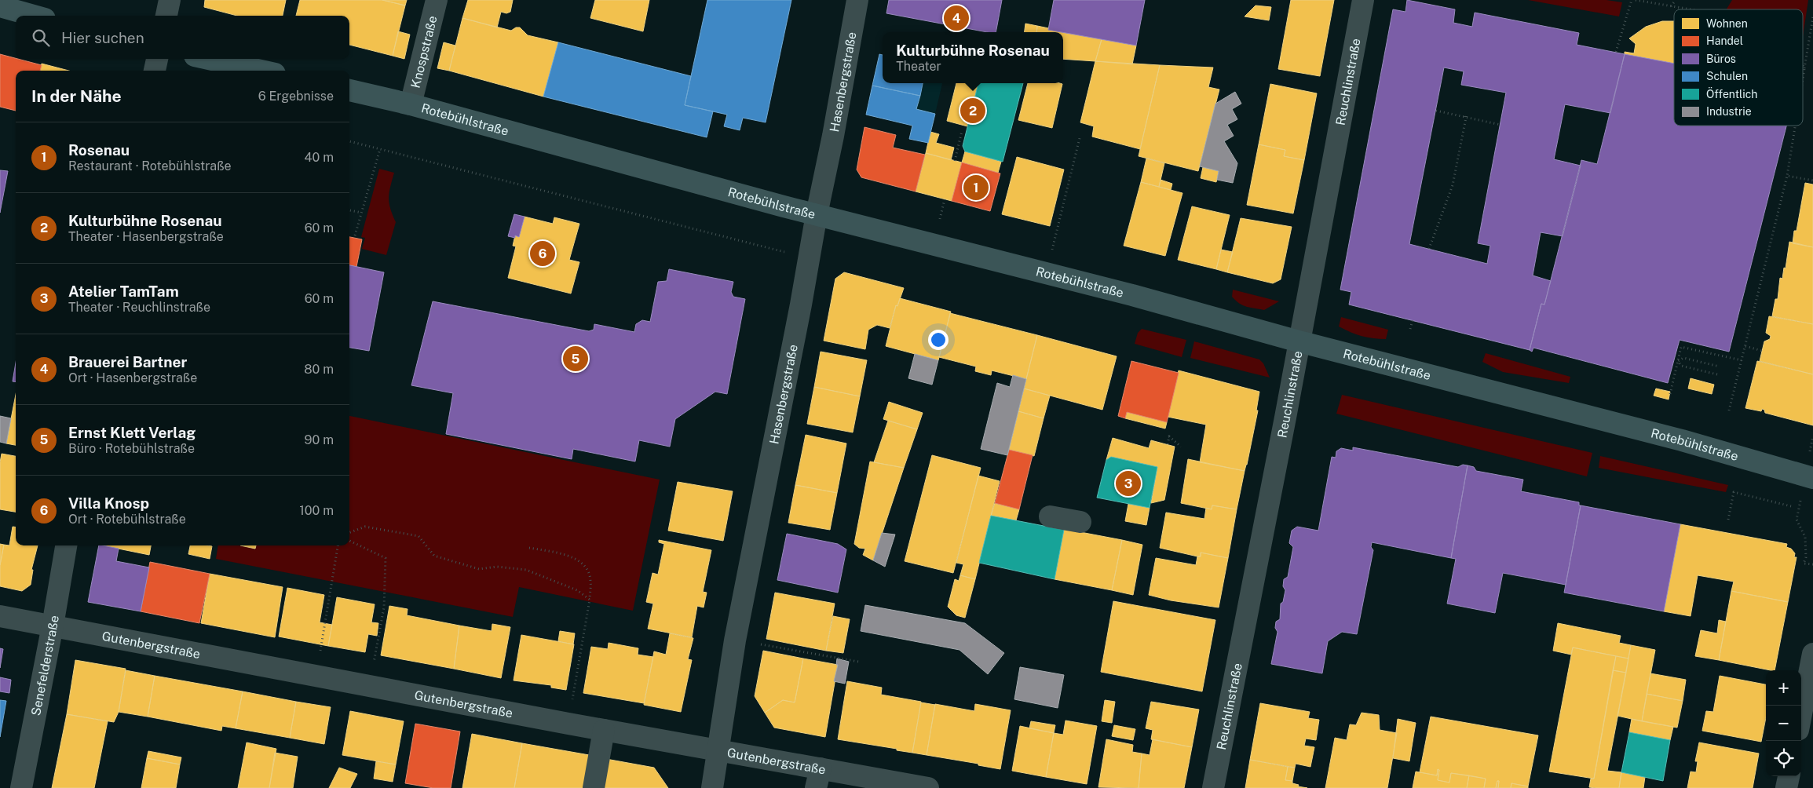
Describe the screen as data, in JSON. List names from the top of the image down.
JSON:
{
  "streets": {
    "main road": ["Rotebühlstraße"],
    "street": [
      "Knospstraße",
      "Hasenbergstraße",
      "Reuchlinstraße",
      "Gutenbergstraße",
      "Senefelderstraße"
    ]
  },
  "crossings": [
    ["Knospstraße", "Rotebühlstraße"],
    ["Hasenbergstraße", "Rotebühlstraße"],
    ["Hasenbergstraße", "Gutenbergstraße"],
    ["Reuchlinstraße", "Rotebühlstraße"],
    ["Gutenbergstraße", "Senefelderstraße"]
  ],
  "legend": [
    "Wohnen",
    "Handel",
    "Büros",
    "Schulen",
    "Öffentlich",
    "Industrie"
  ],
  "page": {
    "pins": [
      "4",
      "2",
      "1",
      "6",
      "5",
      "3"
    ],
    "search": "Hier suchen",
    "popup": ["Kulturbühne Rosenau", "Theater"],
    "heading": ["In der Nähe", "6 Ergebnisse"],
    "list": [
      {
        "mark": "1",
        "name": "Rosenau",
        "note": "Restaurant · Rotebühlstraße",
        "value": "40 m"
      },
      {
        "mark": "2",
        "name": "Kulturbühne Rosenau",
        "note": "Theater · Hasenbergstraße",
        "value": "60 m"
      },
      {
        "mark": "3",
        "name": "Atelier TamTam",
        "note": "Theater · Reuchlinstraße",
        "value": "60 m"
      },
      {
        "mark": "4",
        "name": "Brauerei Bartner",
        "note": "Ort · Hasenbergstraße",
        "value": "80 m"
      },
      {
        "mark": "5",
        "name": "Ernst Klett Verlag",
        "note": "Büro · Rotebühlstraße",
        "value": "90 m"
      },
      {
        "mark": "6",
        "name": "Villa Knosp",
        "note": "Ort · Rotebühlstraße",
        "value": "100 m"
      }
    ],
    "map_buttons": ["+", "−"]
  }
}
